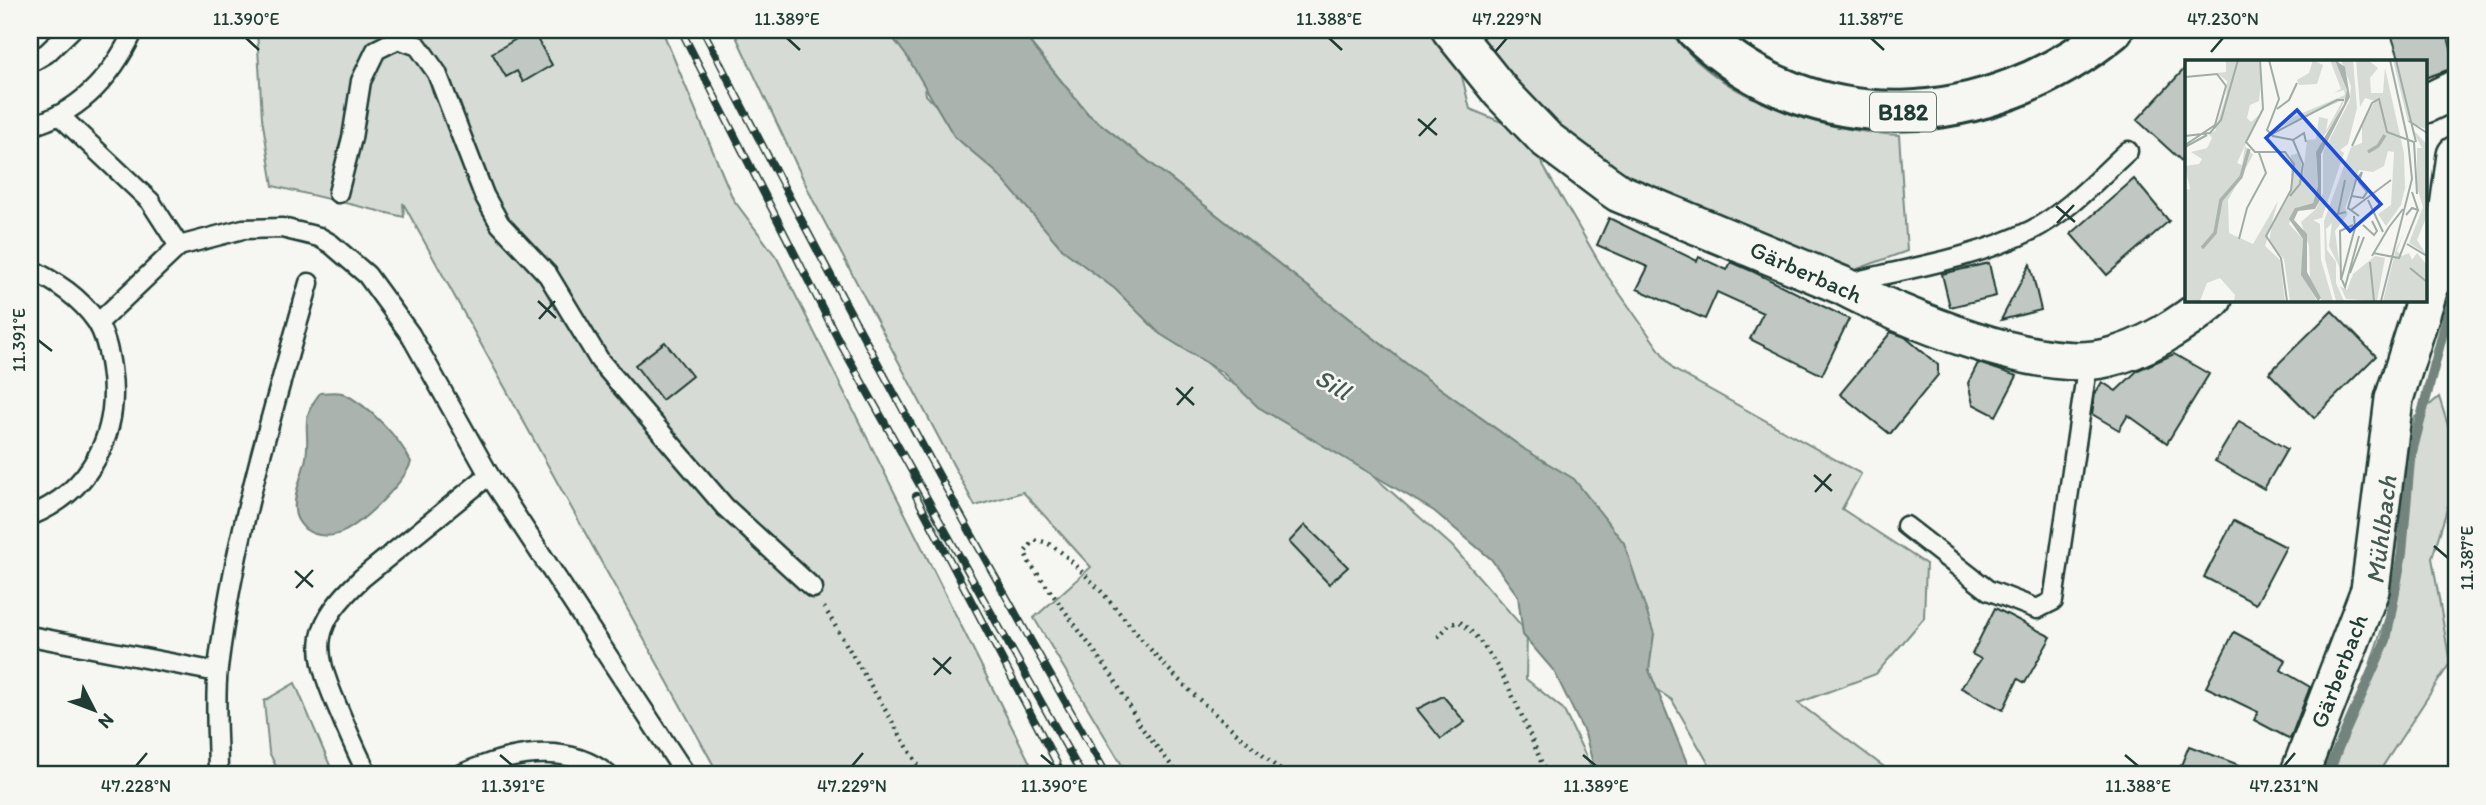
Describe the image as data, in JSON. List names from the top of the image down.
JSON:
{
  "streets": {
    "main road": ["B182"],
    "street": ["Gärberbach"]
  },
  "water": ["Sill", "Mühlbach"],
  "north": "bottom right",
  "coordinates": [
    "11.390°E",
    "11.389°E",
    "11.388°E",
    "47.229°N",
    "11.387°E",
    "47.230°N",
    "11.391°E",
    "47.228°N",
    "47.231°N"
  ]
}
